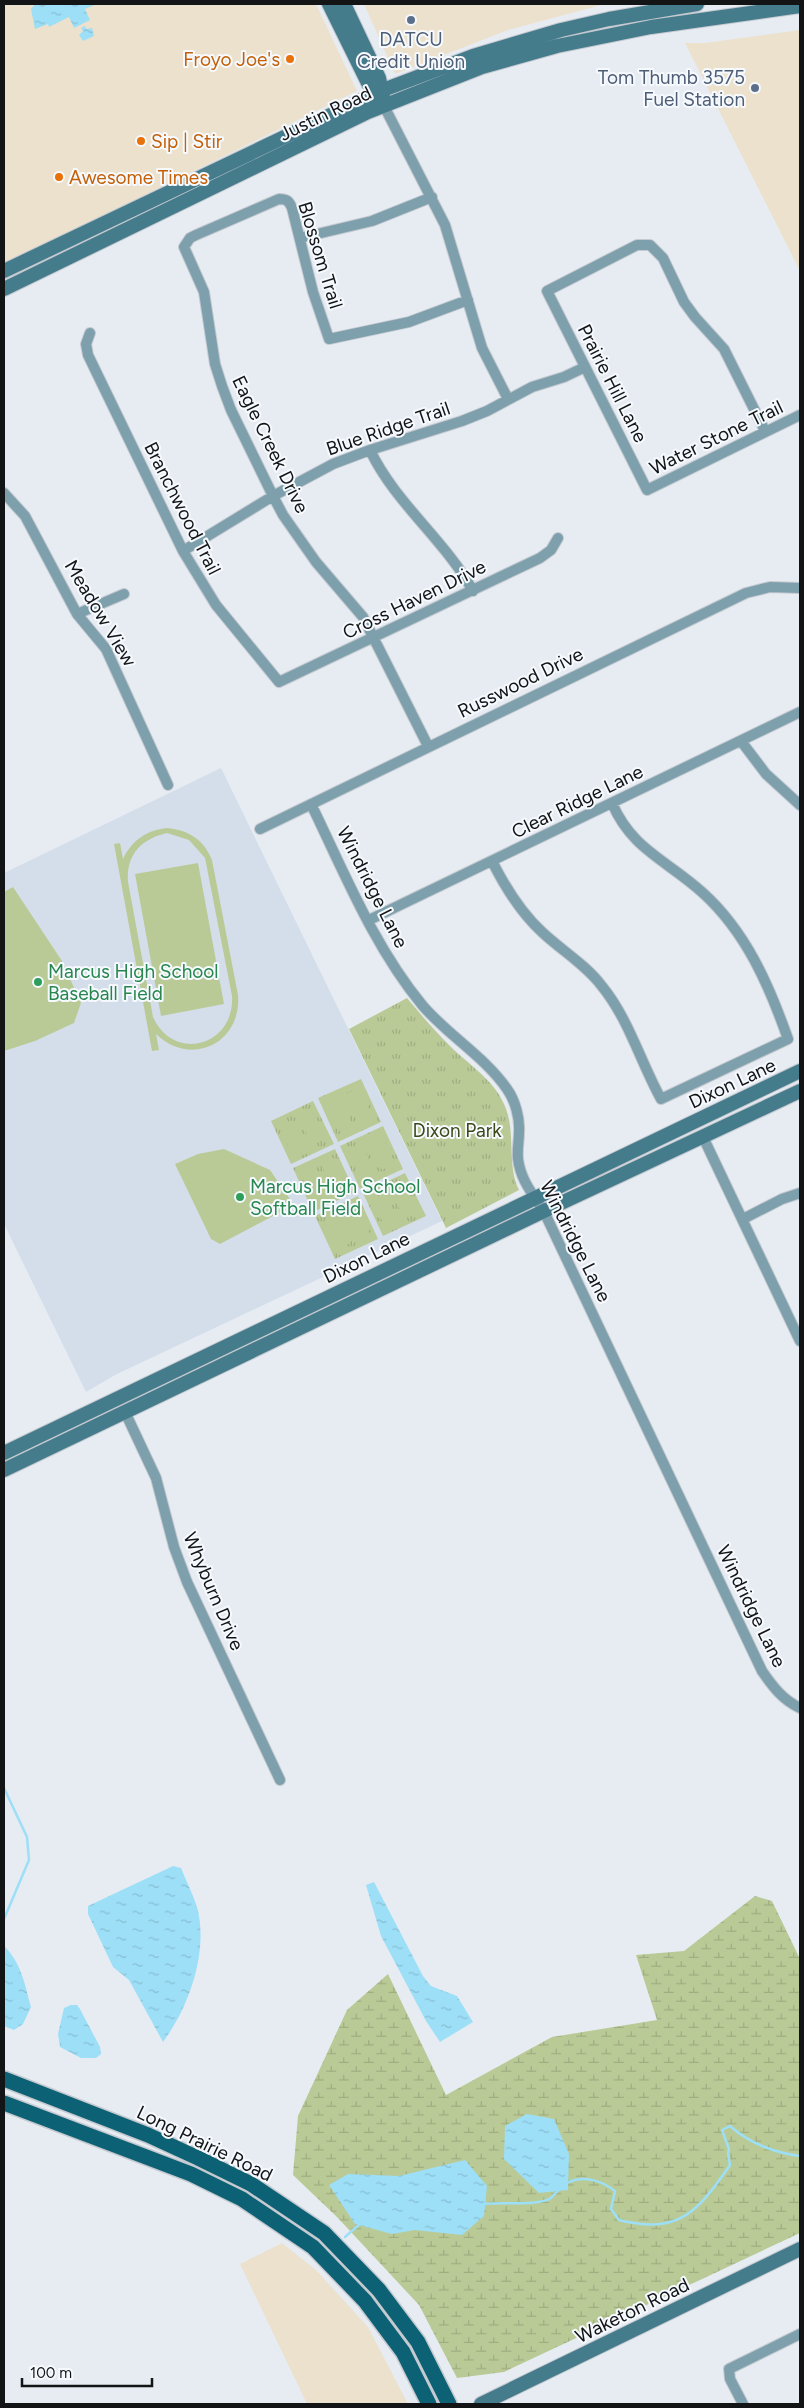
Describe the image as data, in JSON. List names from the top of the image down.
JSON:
{
  "streets": {
    "main road": [
      "Justin Road",
      "Dixon Lane",
      "Long Prairie Road",
      "Waketon Road"
    ],
    "street": [
      "Blossom Trail",
      "Prairie Hill Lane",
      "Blue Ridge Trail",
      "Water Stone Trail",
      "Eagle Creek Drive",
      "Branchwood Trail",
      "Cross Haven Drive",
      "Meadow View",
      "Russwood Drive",
      "Clear Ridge Lane",
      "Windridge Lane",
      "Whyburn Drive"
    ]
  },
  "crossings": [
    ["Blossom Trail", "Eagle Creek Drive"],
    ["Prairie Hill Lane", "Blue Ridge Trail"],
    ["Prairie Hill Lane", "Water Stone Trail"],
    ["Blue Ridge Trail", "Eagle Creek Drive"],
    ["Blue Ridge Trail", "Branchwood Trail"],
    ["Eagle Creek Drive", "Cross Haven Drive"],
    ["Eagle Creek Drive", "Russwood Drive"],
    ["Branchwood Trail", "Cross Haven Drive"],
    ["Russwood Drive", "Windridge Lane"],
    ["Clear Ridge Lane", "Windridge Lane"],
    ["Windridge Lane", "Dixon Lane"],
    ["Dixon Lane", "Whyburn Drive"]
  ],
  "parks": ["Dixon Park"],
  "places": [
    "DATCU Credit Union",
    "Froyo Joe's",
    "Tom Thumb 3575 Fuel Station",
    "Sip | Stir",
    "Awesome Times",
    "Marcus High School Baseball Field",
    "Marcus High School Softball Field"
  ],
  "scale_bar": "100 m"
}
